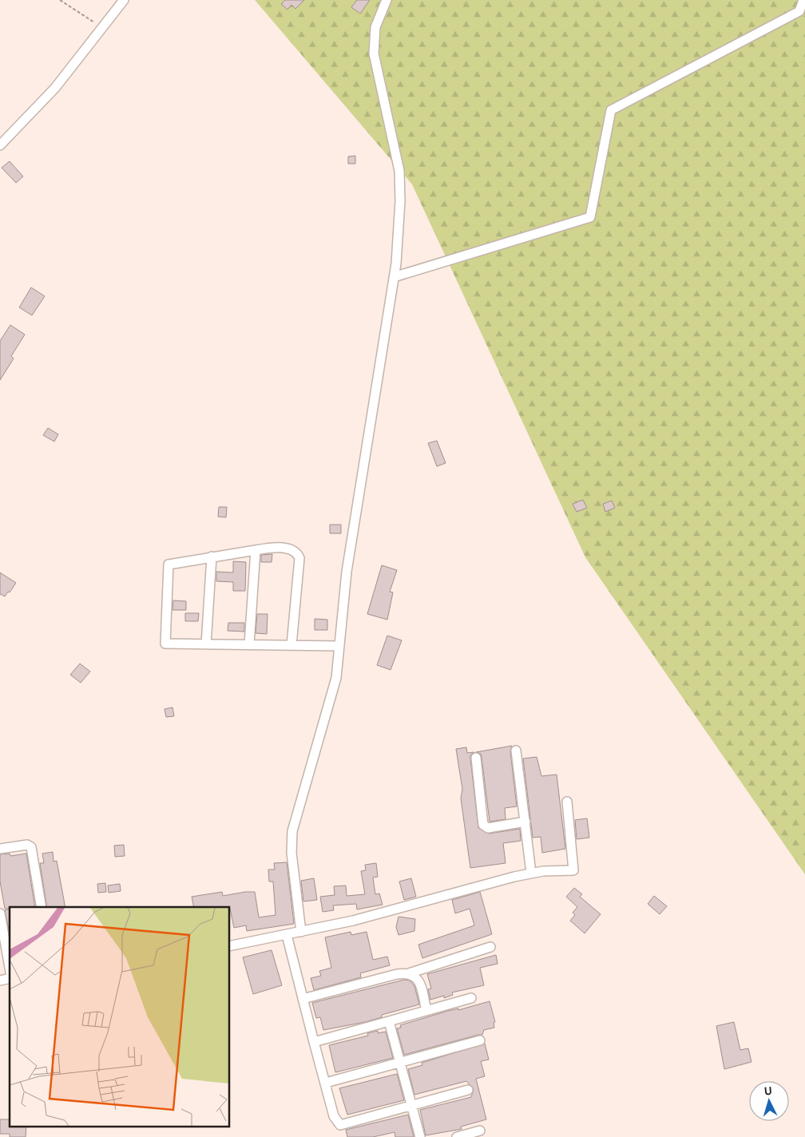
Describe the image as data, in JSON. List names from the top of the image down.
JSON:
{
  "north": "top"
}
